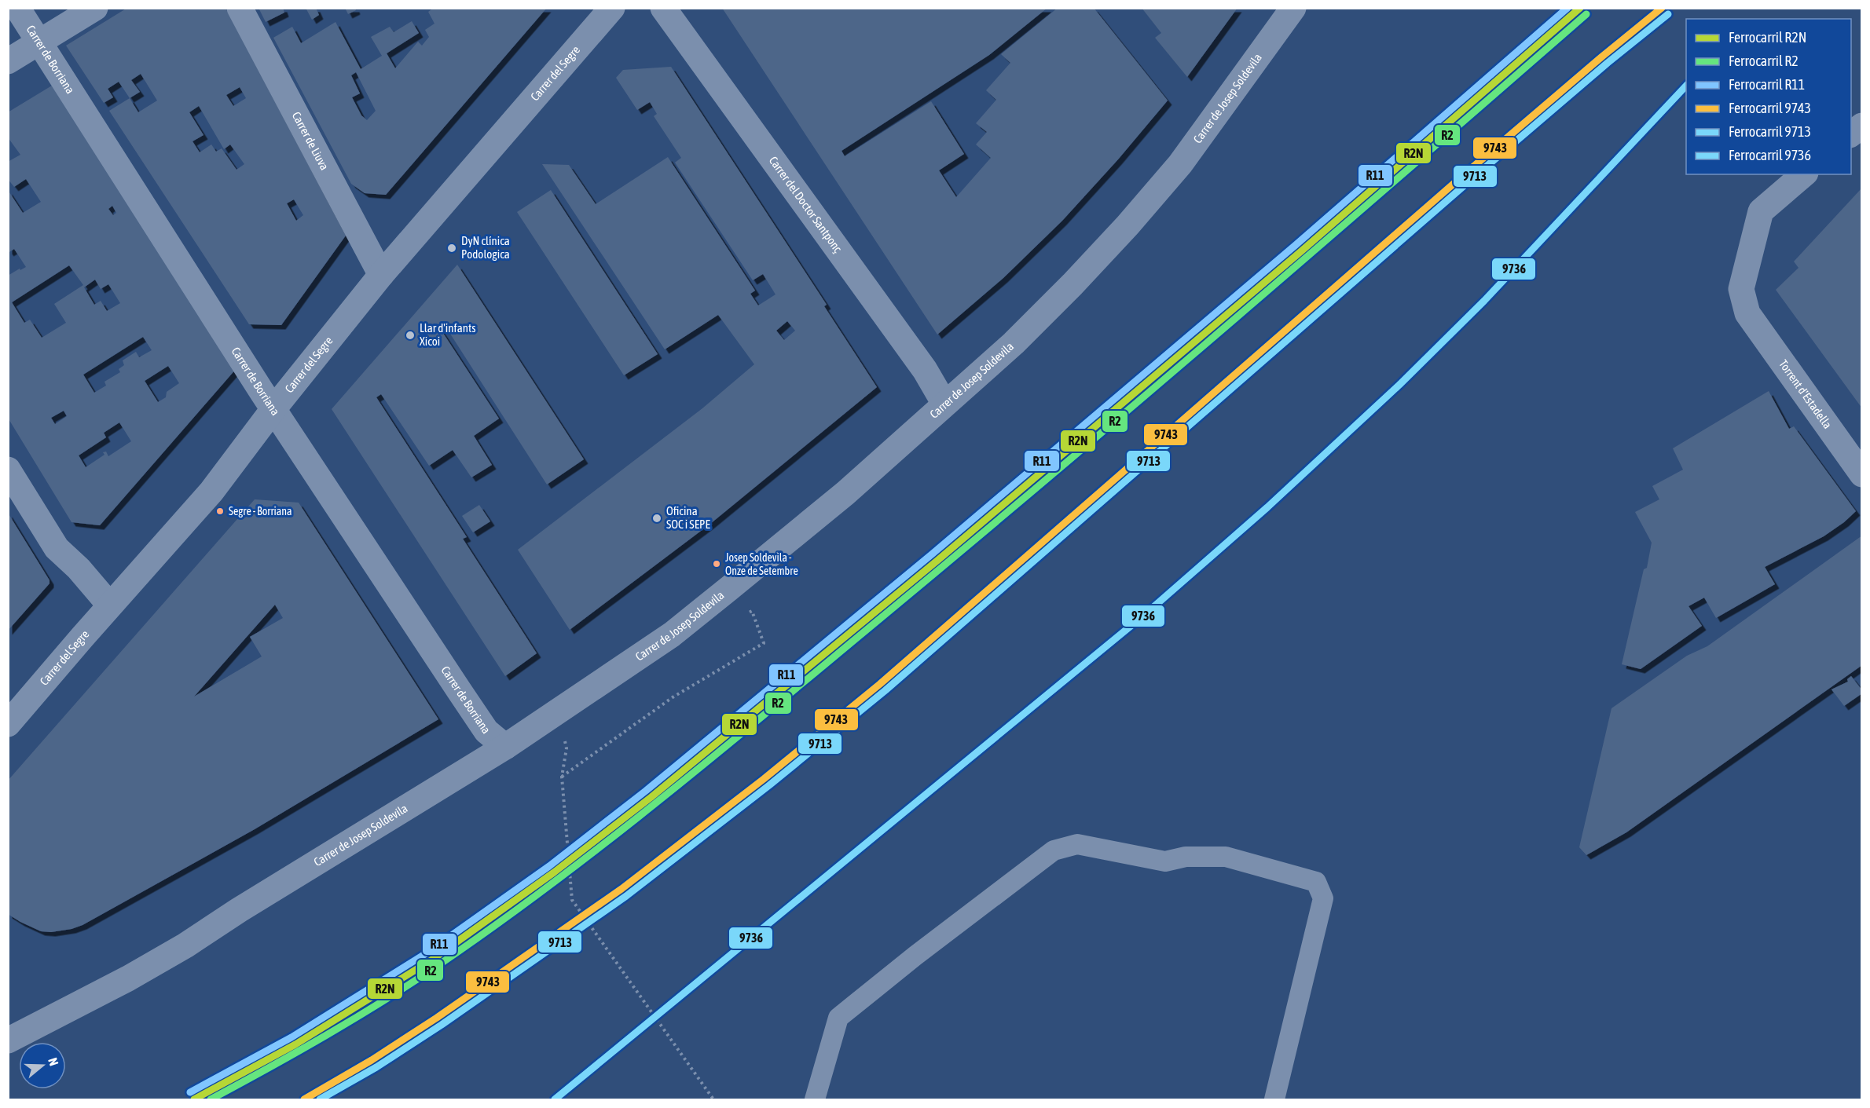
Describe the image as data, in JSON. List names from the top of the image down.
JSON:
{
  "streets": {
    "street": [
      "Carrer de Borriana",
      "Carrer del Segre",
      "Carrer de Josep Soldevila",
      "Carrer de Liuva",
      "Carrer del Doctor Santponç",
      "Torrent d'Estadella"
    ]
  },
  "crossings": [
    ["Carrer de Borriana", "Carrer del Segre"],
    ["Carrer de Borriana", "Carrer de Josep Soldevila"],
    ["Carrer del Segre", "Carrer de Liuva"],
    ["Carrer de Josep Soldevila", "Carrer del Doctor Santponç"]
  ],
  "places": [
    "DyN clínica Podologica",
    "Llar d'infants Xicoi",
    "Segre - Borriana",
    "Oficina SOC i SEPE",
    "Josep Soldevila - Onze de Setembre"
  ],
  "lines": [
    "rail line R2N",
    "rail line R11",
    "rail line 9743",
    "rail line R2",
    "rail line 9713",
    "rail line 9736"
  ],
  "legend": [
    "Ferrocarril R2N",
    "Ferrocarril R2",
    "Ferrocarril R11",
    "Ferrocarril 9743",
    "Ferrocarril 9713",
    "Ferrocarril 9736"
  ],
  "north": "right"
}
